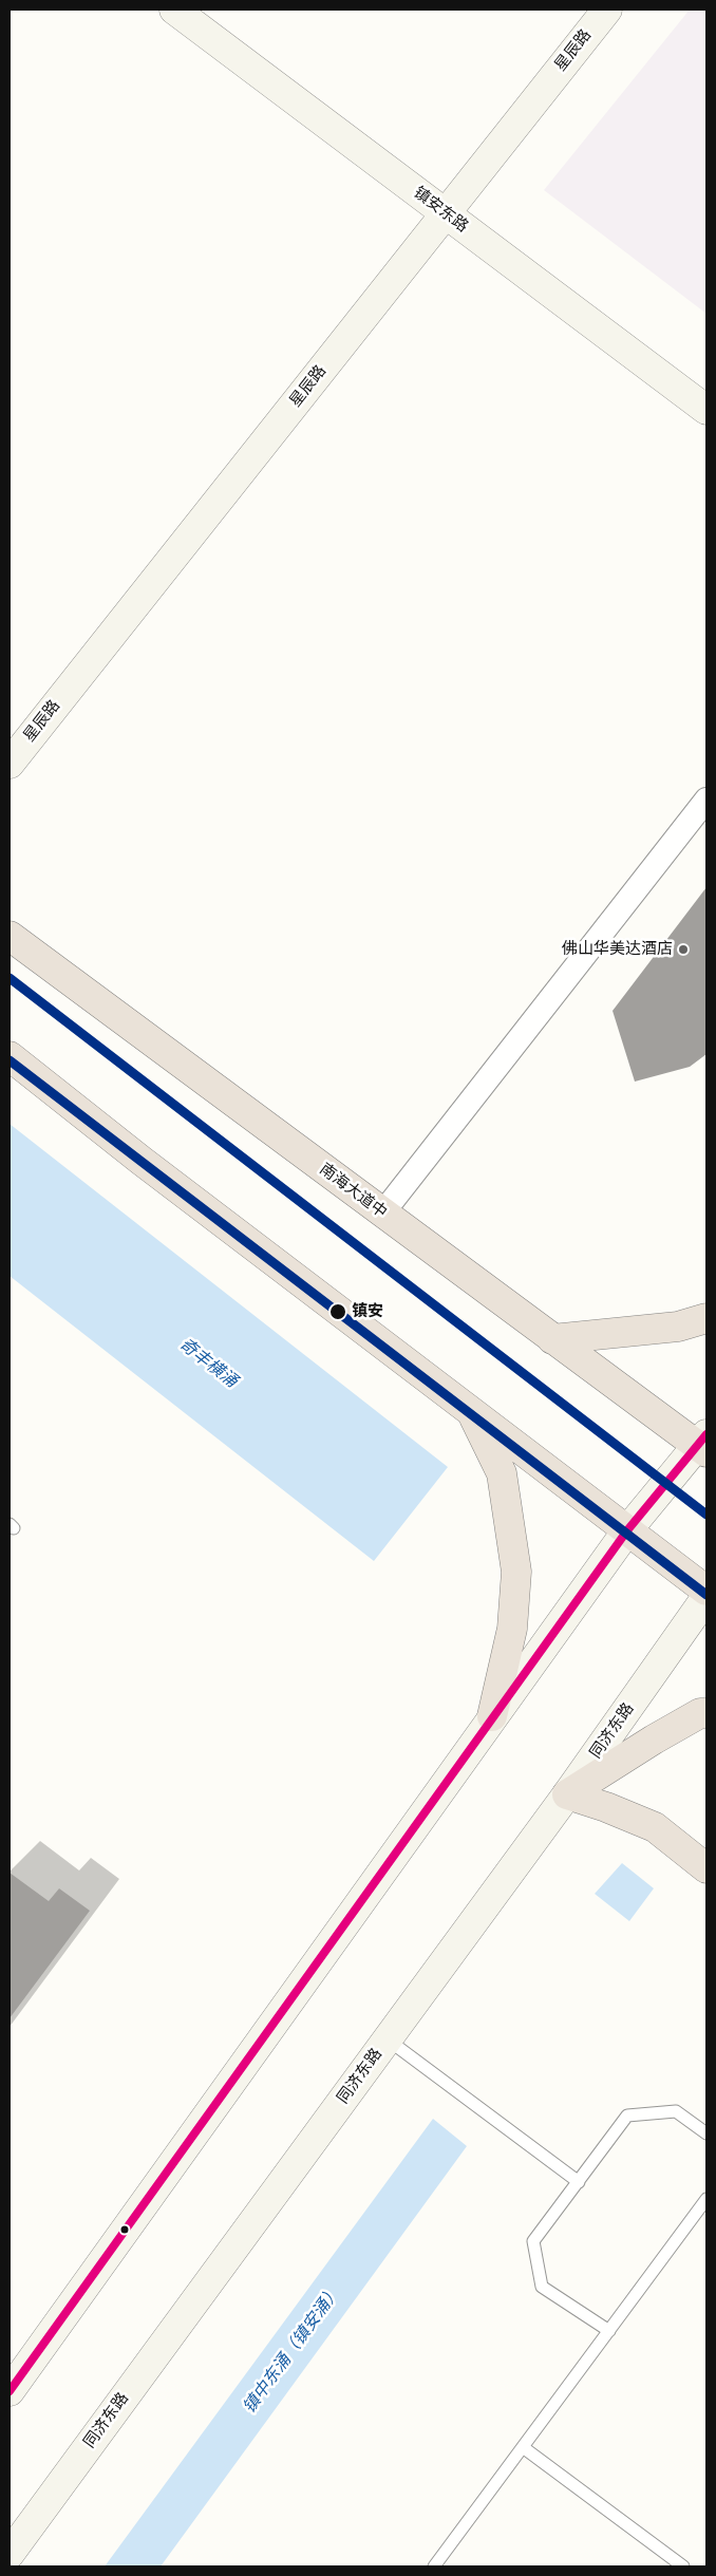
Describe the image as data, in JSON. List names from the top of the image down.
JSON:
{
  "streets": {
    "highway": ["南海大道中"],
    "main road": ["星辰路", "镇安东路", "同济东路"]
  },
  "crossings": [
    ["星辰路", "镇安东路"]
  ],
  "water": ["奇丰横涌", "镇中东涌（镇安涌）"],
  "places": ["佛山华美达酒店", "镇安"]
}
